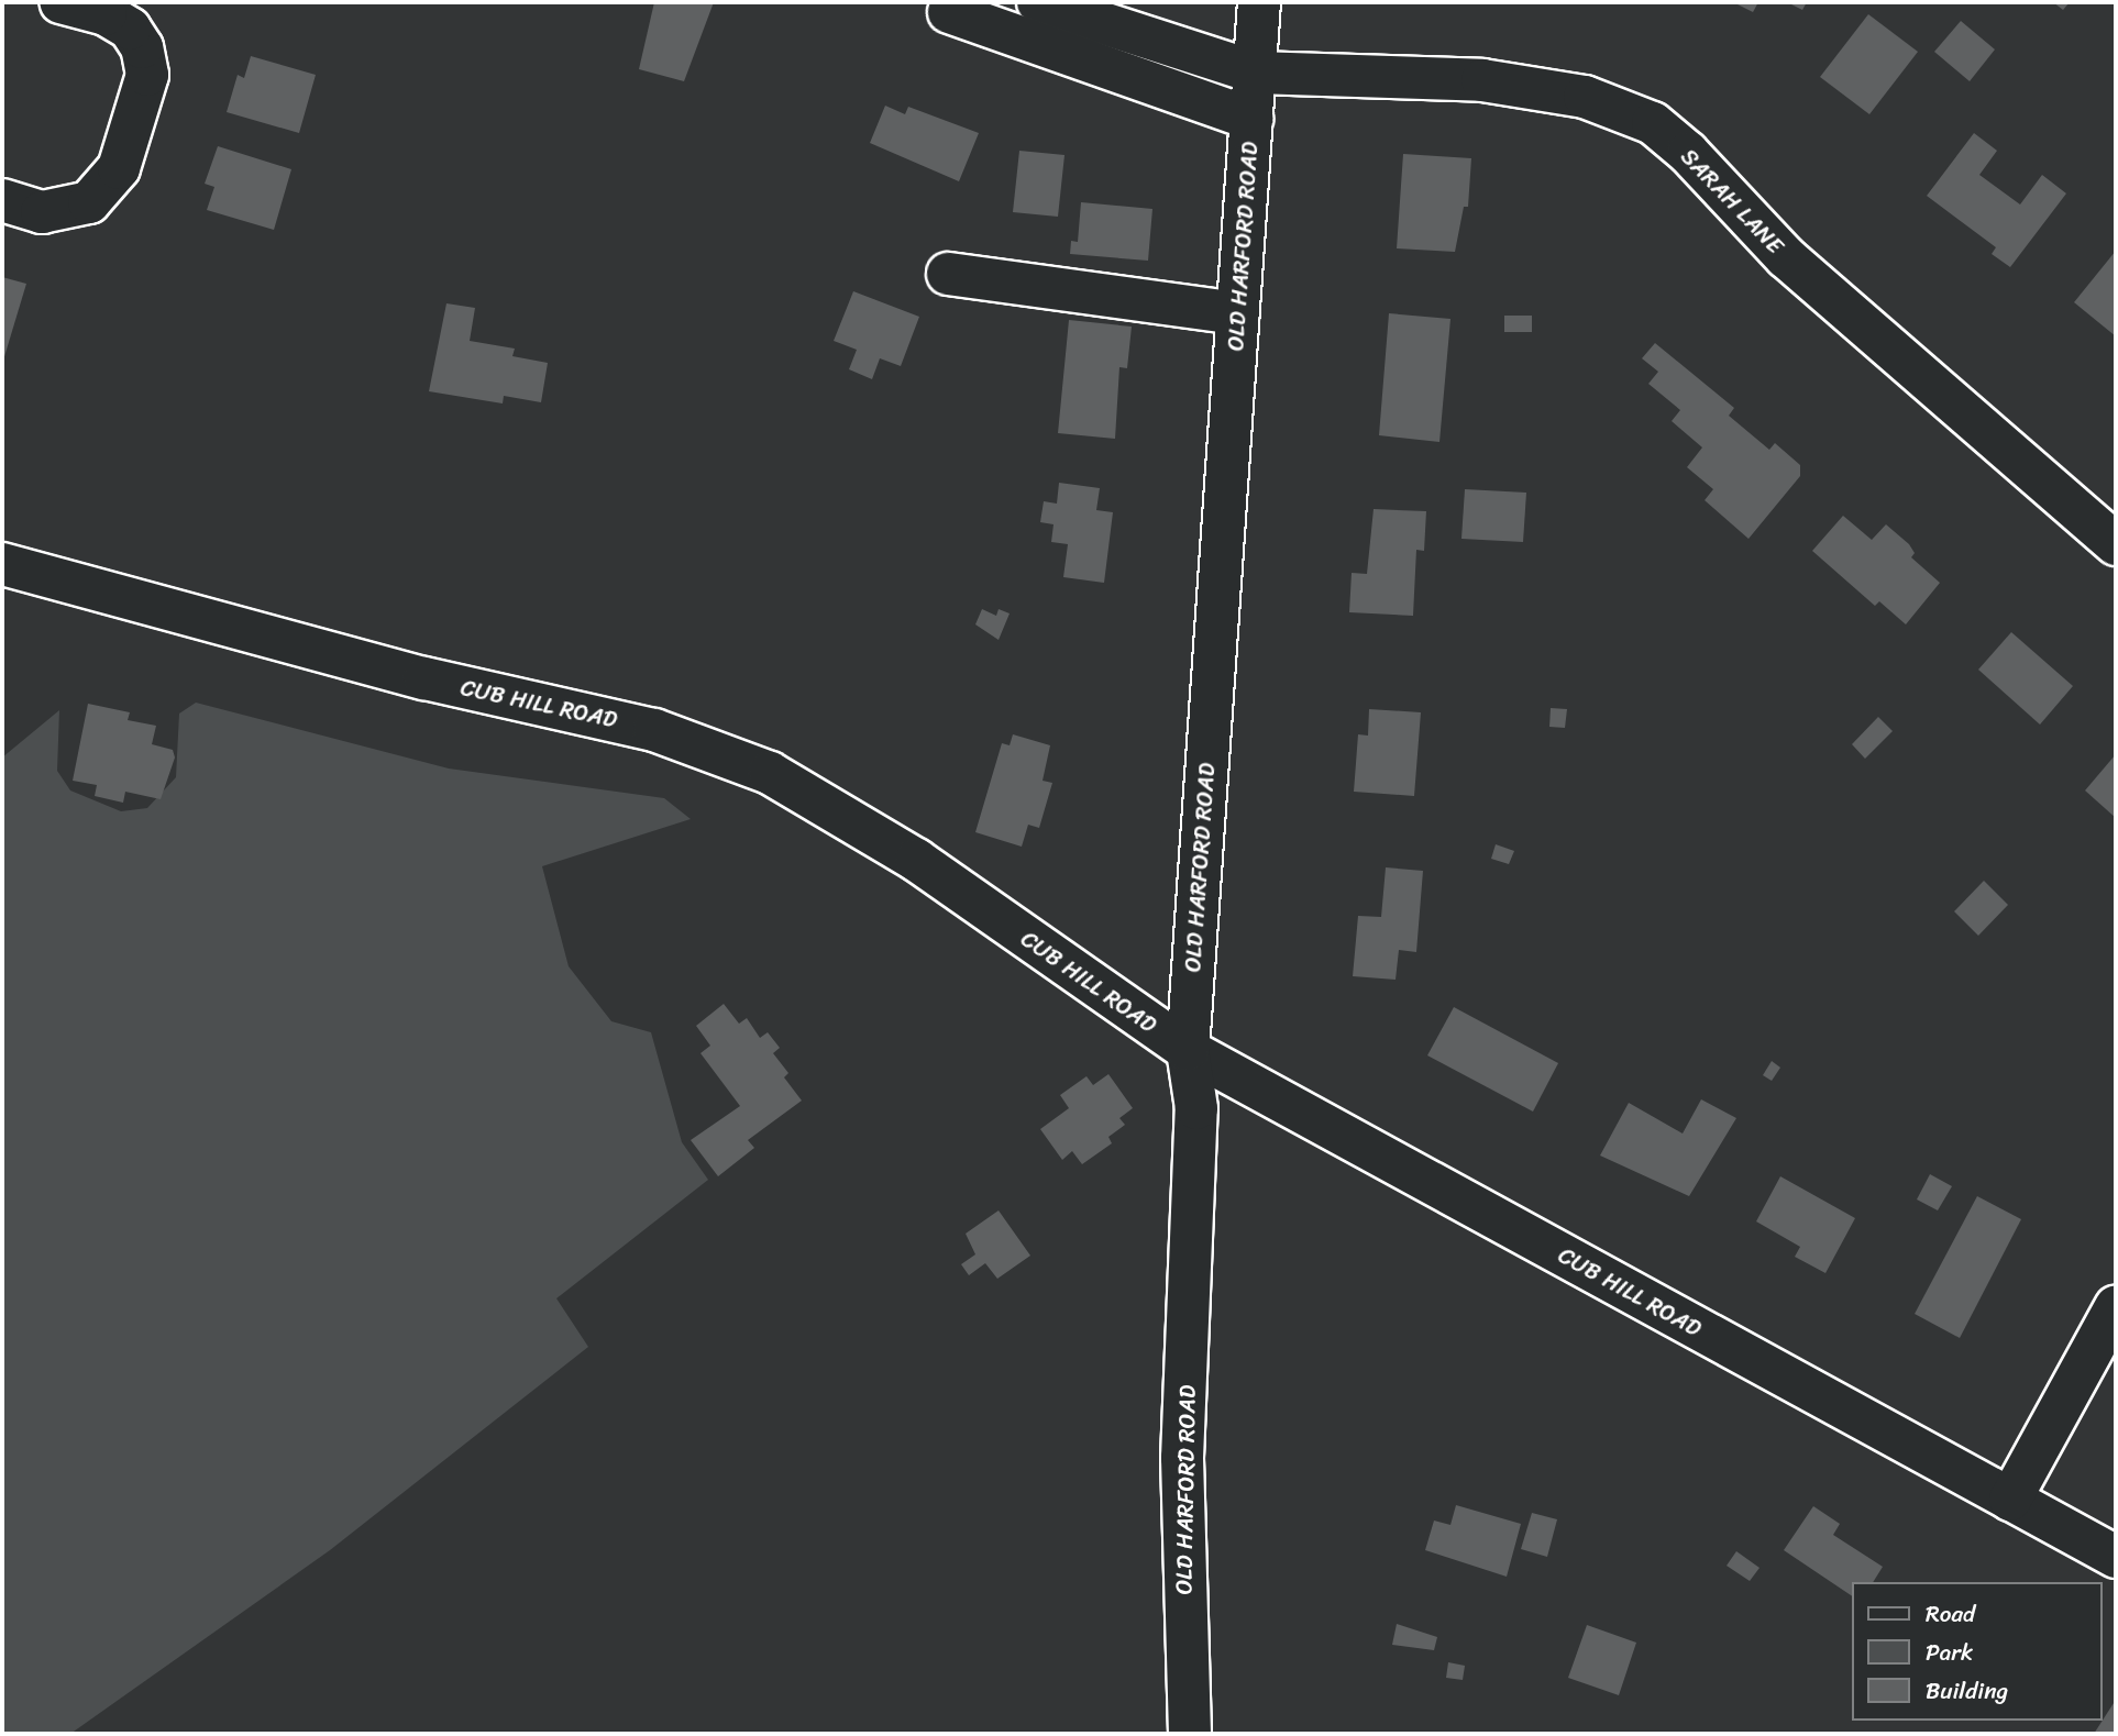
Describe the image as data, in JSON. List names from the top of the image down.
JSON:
{
  "streets": {
    "street": ["SARAH LANE", "OLD HARFORD ROAD", "CUB HILL ROAD"]
  },
  "crossings": [
    ["SARAH LANE", "OLD HARFORD ROAD"],
    ["OLD HARFORD ROAD", "CUB HILL ROAD"]
  ],
  "legend": ["Road", "Park", "Building"]
}
